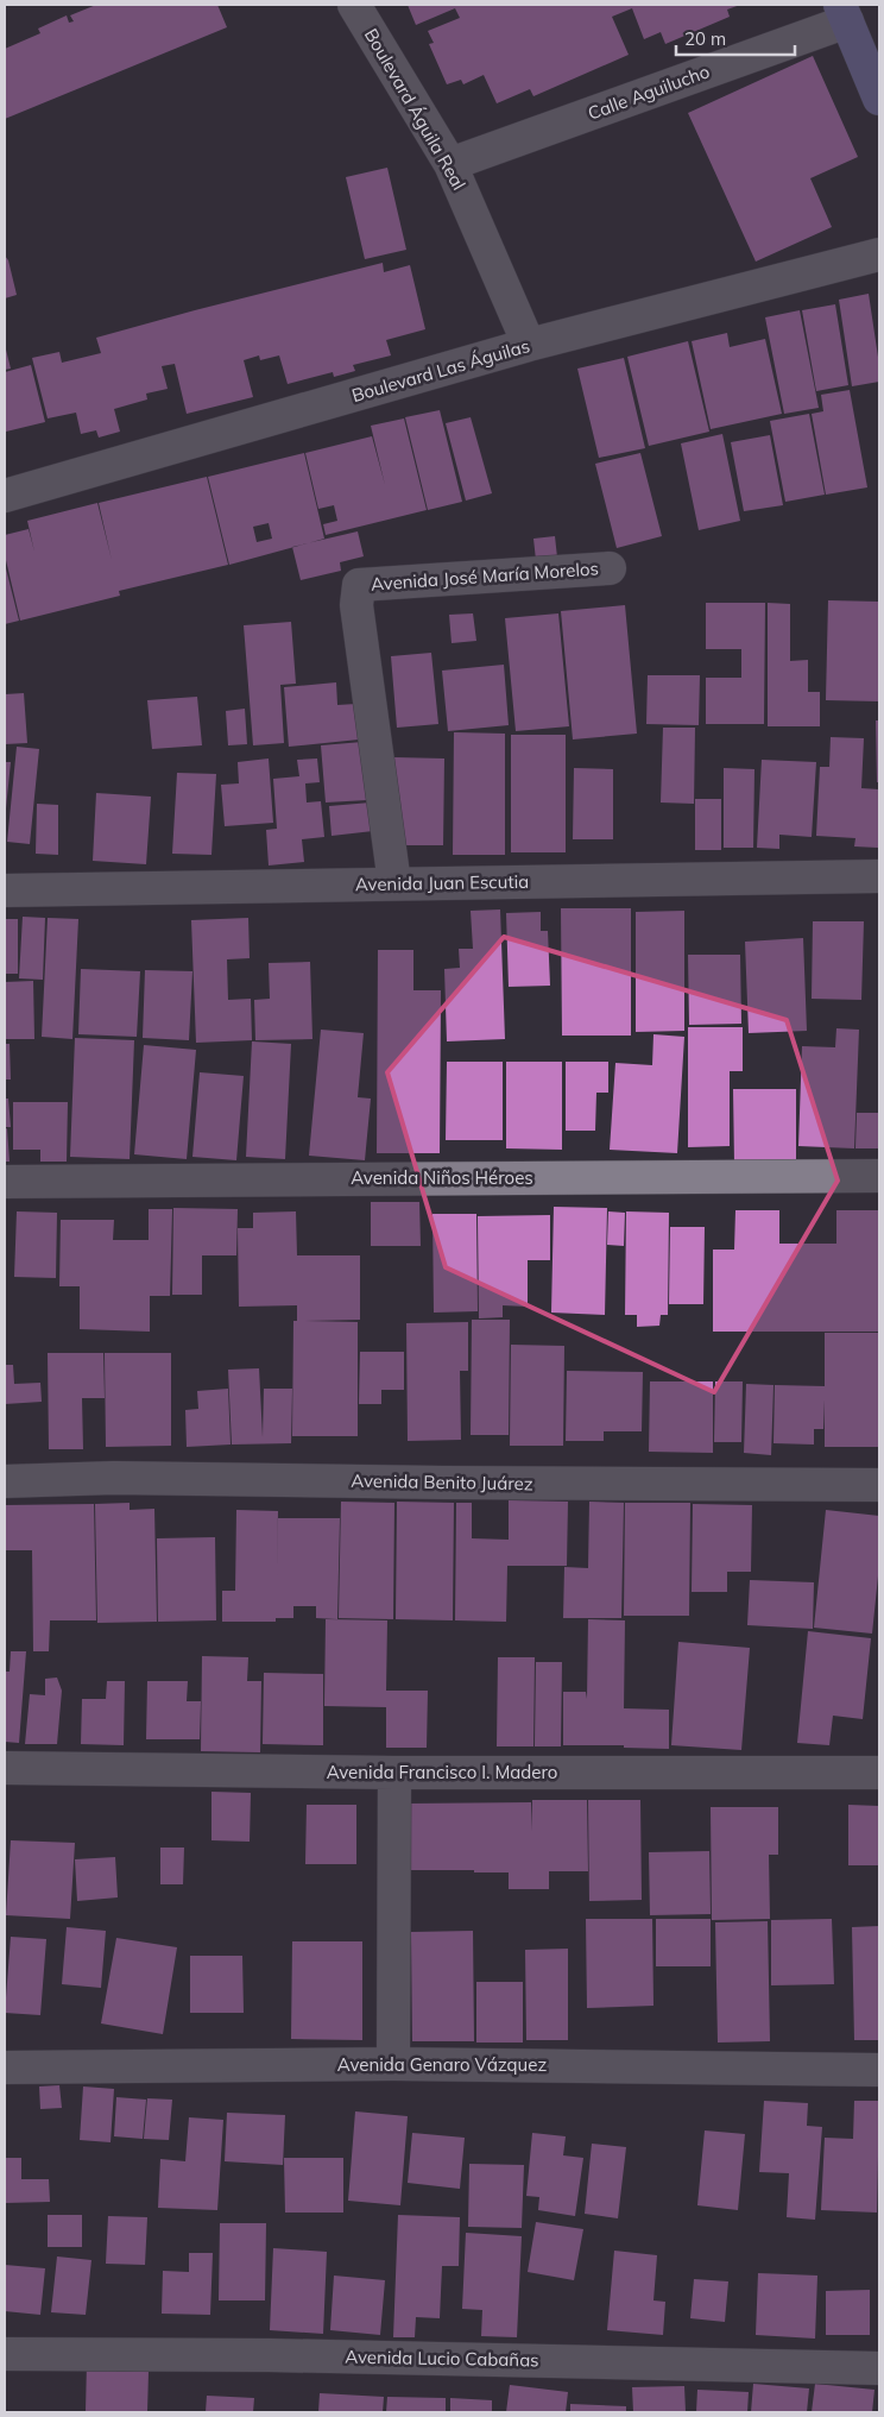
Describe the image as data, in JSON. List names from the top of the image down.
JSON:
{
  "streets": {
    "street": [
      "Calle Aguilucho",
      "Boulevard Águila Real",
      "Boulevard Las Águilas",
      "Avenida José María Morelos",
      "Avenida Juan Escutia",
      "Avenida Niños Héroes",
      "Avenida Benito Juárez",
      "Avenida Francisco I. Madero",
      "Avenida Genaro Vázquez",
      "Avenida Lucio Cabañas"
    ]
  },
  "crossings": [
    ["Calle Aguilucho", "Boulevard Águila Real"],
    ["Boulevard Águila Real", "Boulevard Las Águilas"],
    ["Avenida José María Morelos", "Avenida Juan Escutia"]
  ],
  "scale_bar": "20 m"
}
